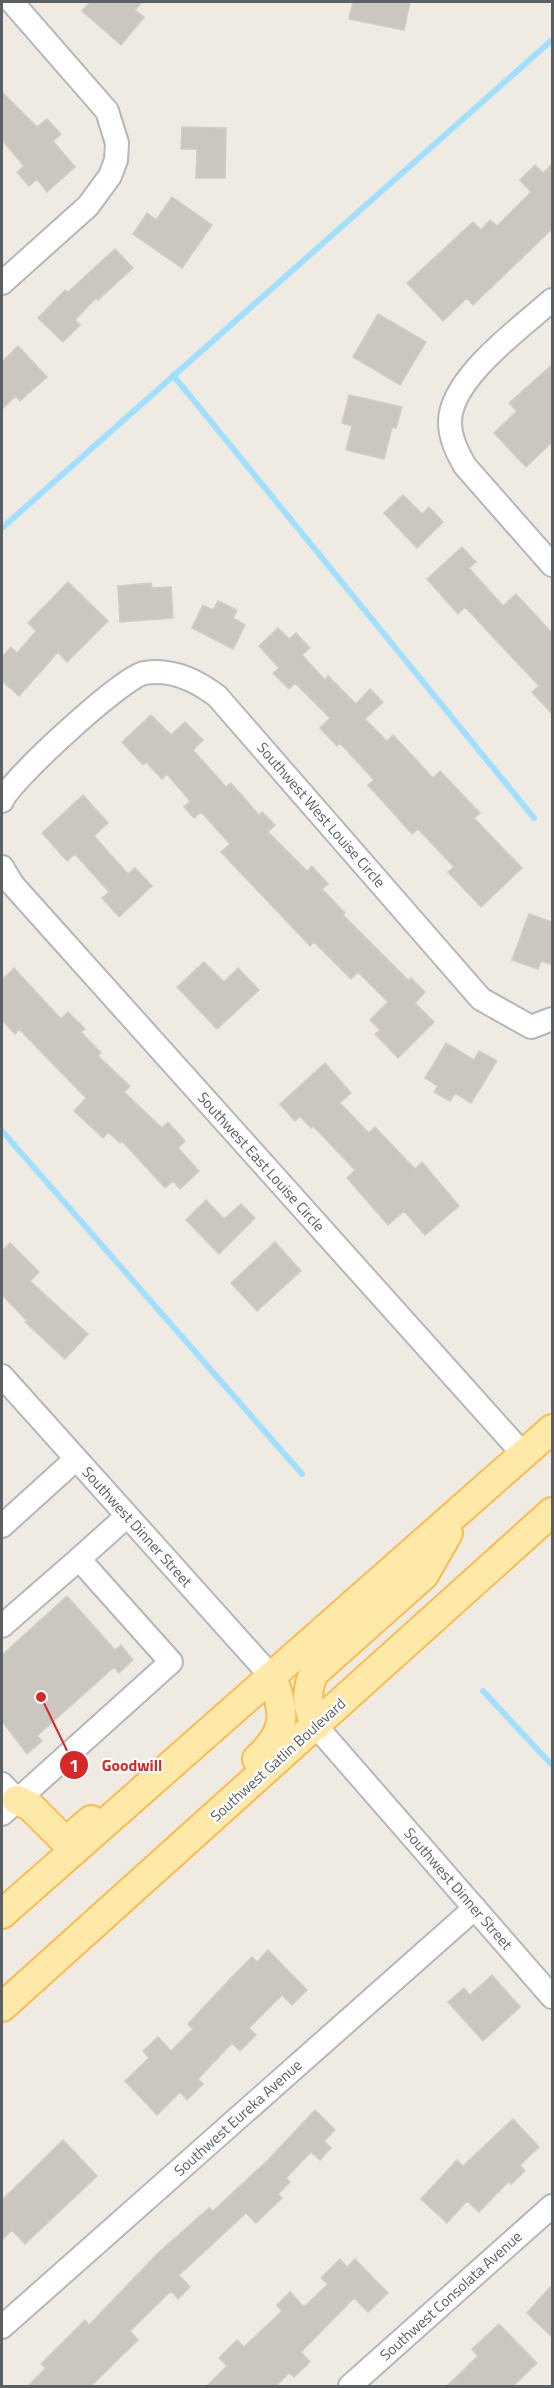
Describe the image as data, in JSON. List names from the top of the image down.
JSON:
{
  "streets": {
    "main road": ["Southwest Gatlin Boulevard"],
    "street": [
      "Southwest West Louise Circle",
      "Southwest East Louise Circle",
      "Southwest Dinner Street",
      "Southwest Eureka Avenue",
      "Southwest Consolata Avenue"
    ]
  },
  "crossings": [
    ["Southwest Dinner Street", "Southwest Gatlin Boulevard"],
    ["Southwest Dinner Street", "Southwest Eureka Avenue"]
  ],
  "places": ["Goodwill"]
}
